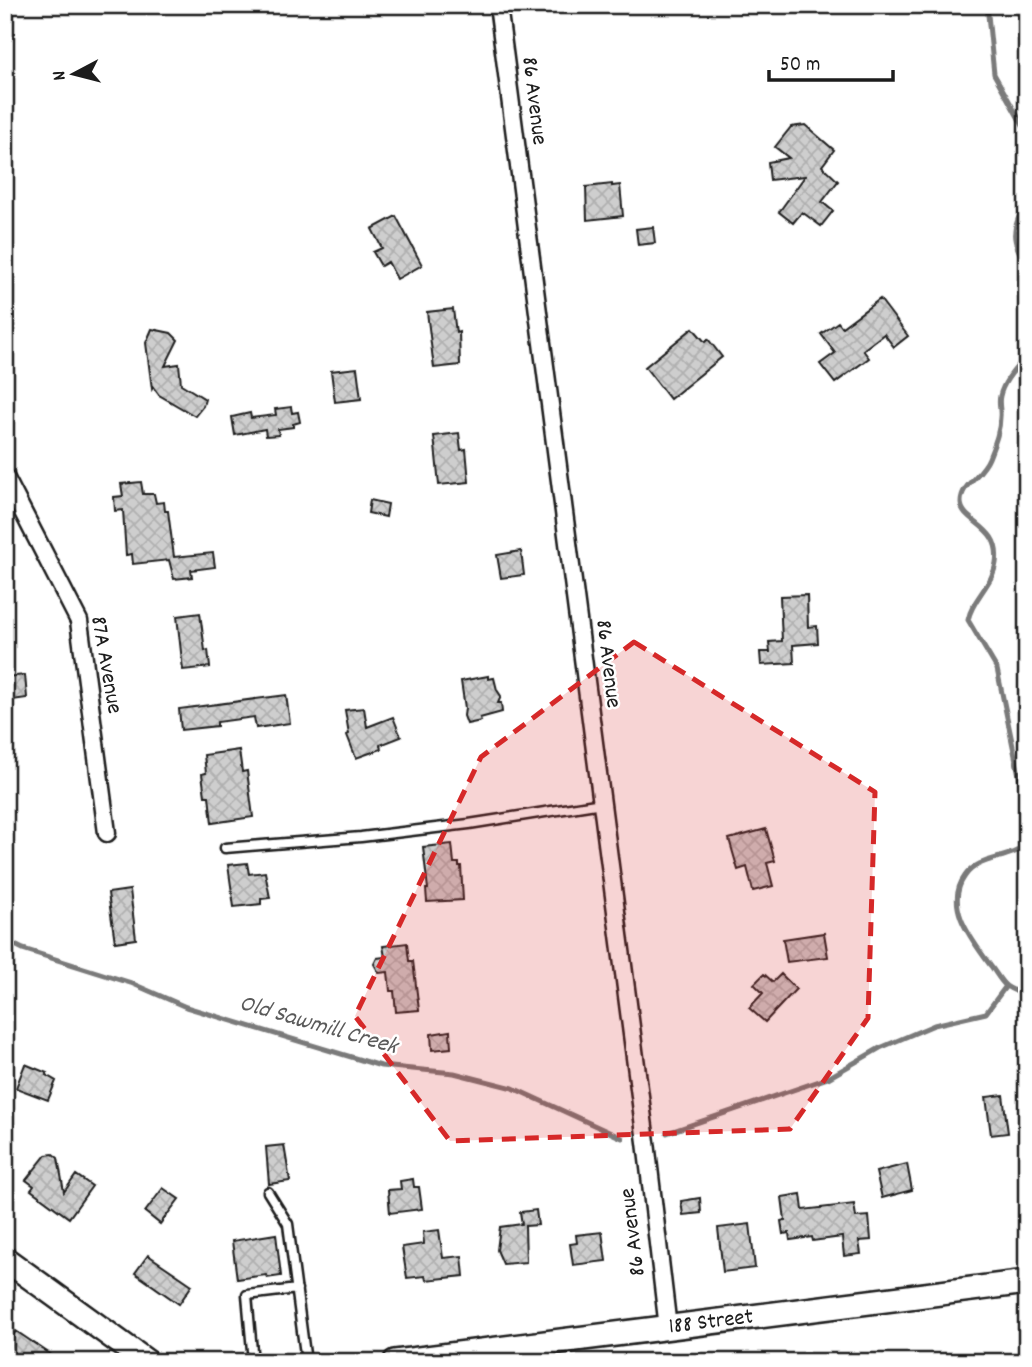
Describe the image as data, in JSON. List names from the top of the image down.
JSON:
{
  "streets": {
    "street": ["86 Avenue", "87A Avenue", "188 Street"]
  },
  "crossings": [
    ["86 Avenue", "188 Street"]
  ],
  "water": ["Old Sawmill Creek"],
  "scale_bar": "50 m",
  "north": "left"
}
